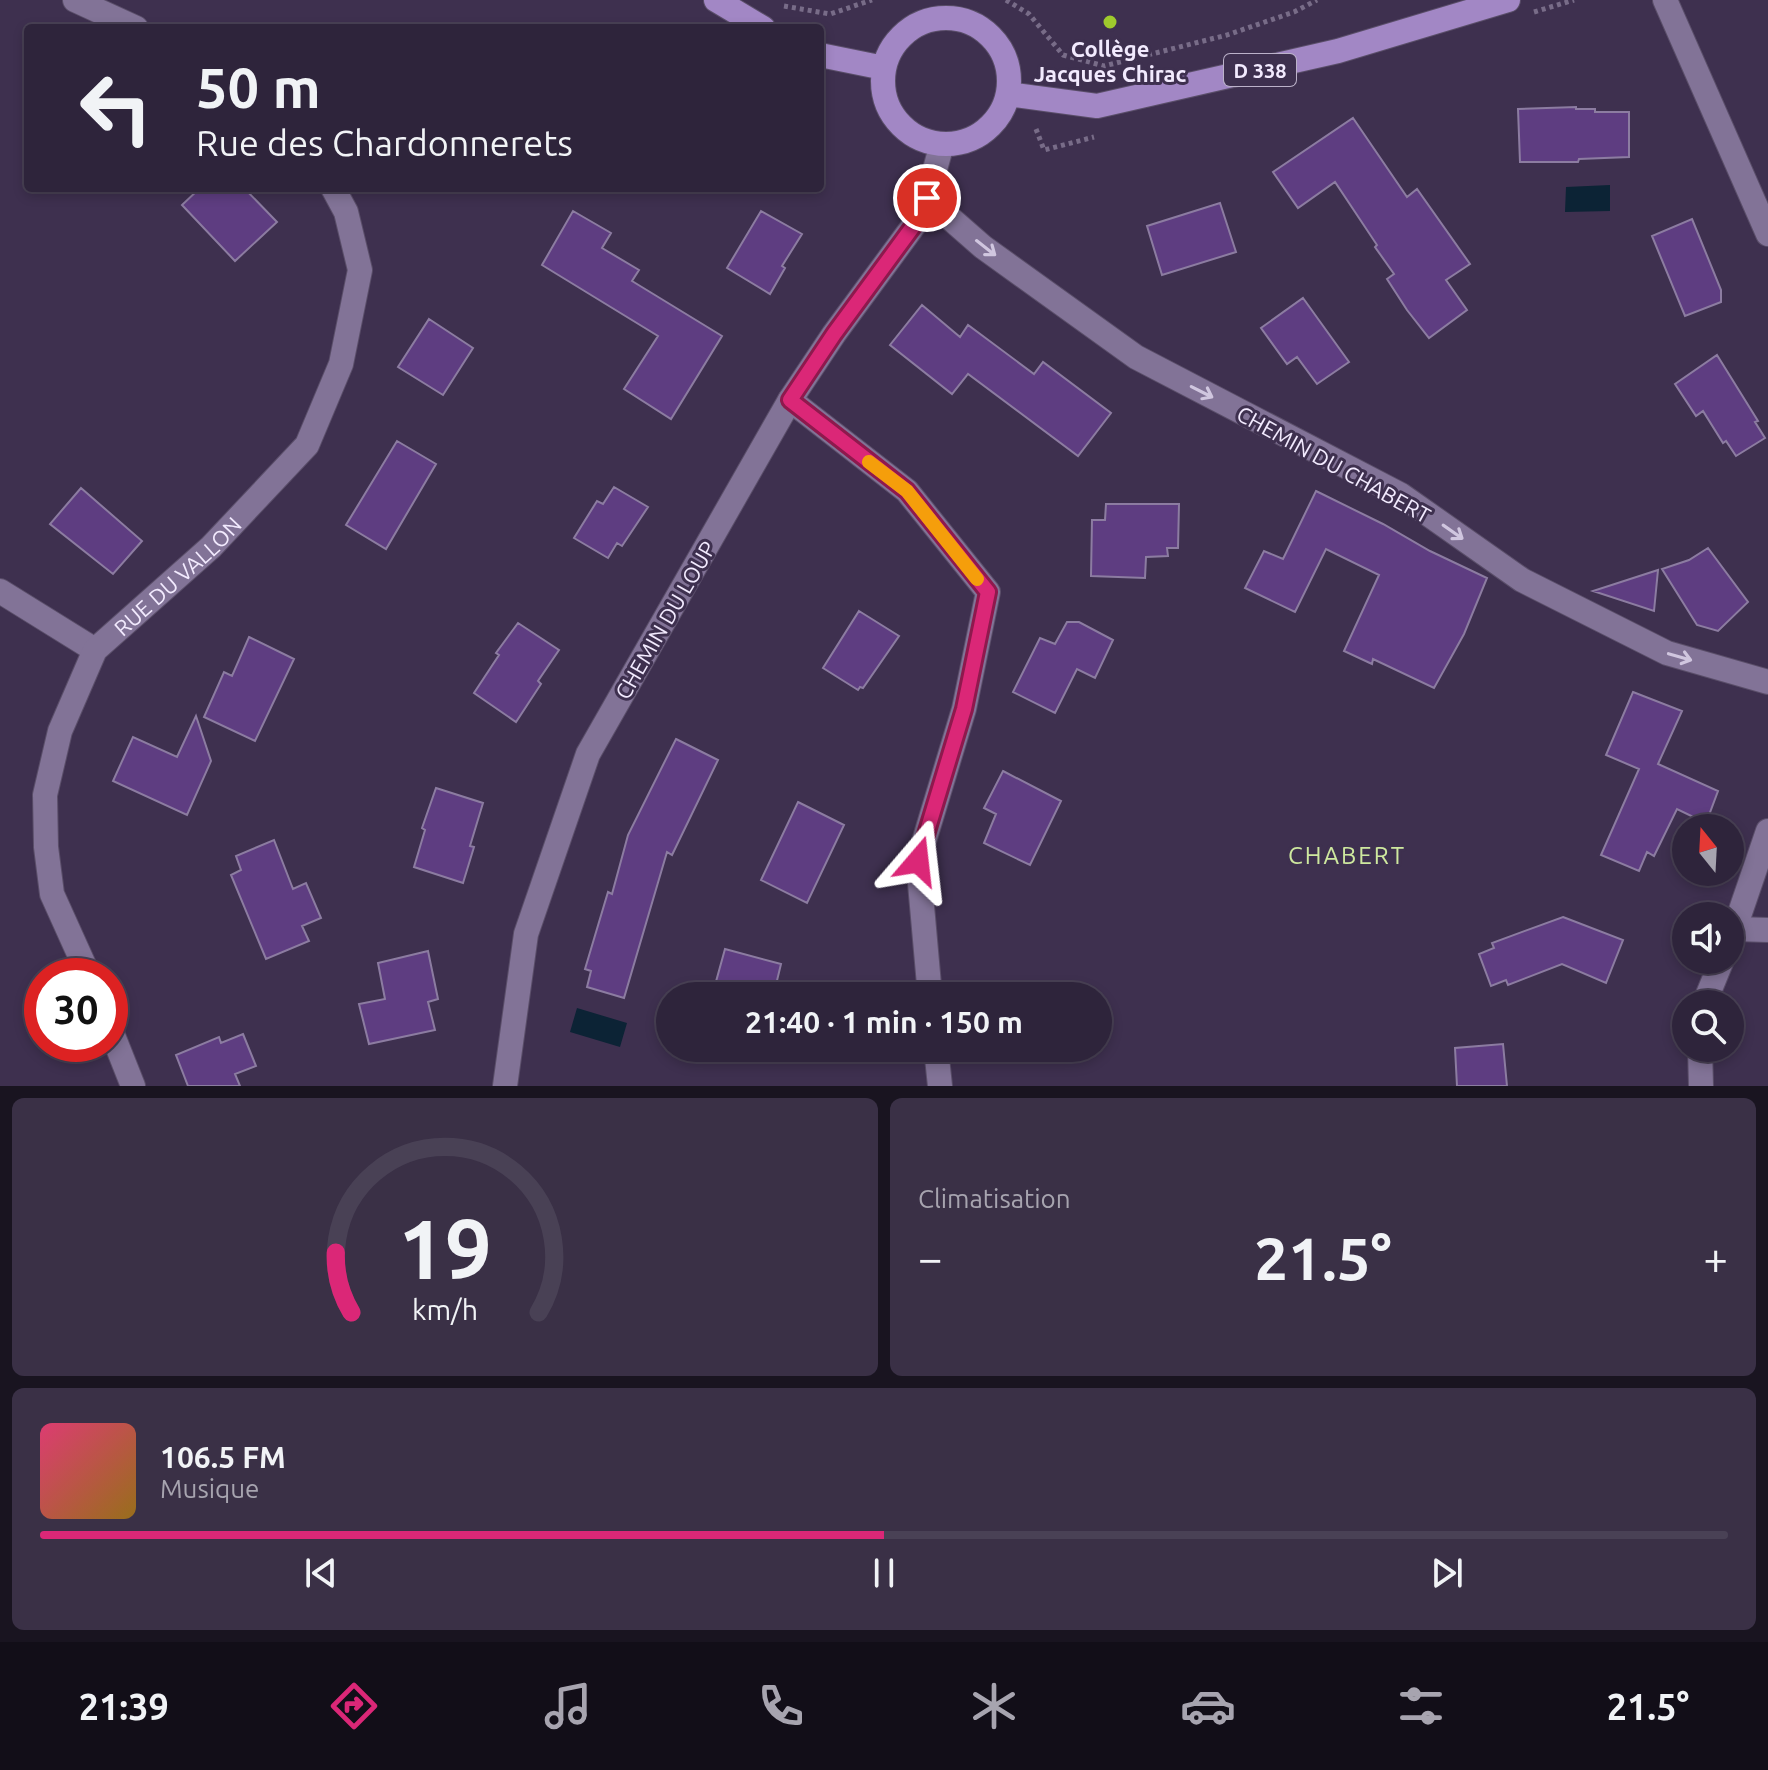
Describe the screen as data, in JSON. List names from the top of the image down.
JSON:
{
  "streets": {
    "main road": ["D 338"],
    "street": ["CHEMIN DU CHABERT", "RUE DU VALLON", "CHEMIN DU LOUP"]
  },
  "crossings": [
    ["D 338", "CHEMIN DU LOUP"],
    ["CHEMIN DU CHABERT", "CHEMIN DU LOUP"]
  ],
  "one_way": ["CHEMIN DU CHABERT"],
  "districts": ["CHABERT"],
  "places": ["Collège Jacques Chirac"],
  "north": "top",
  "page": {
    "turn": ["50 m", "Rue des Chardonnerets"],
    "limit": "30",
    "trip": "21:40 · 1 min · 150 m",
    "tile": "Climatisation",
    "heat": ["−", "21.5°", "+"],
    "song": ["106.5 FM", "Musique"],
    "tabs": ["21:39", "21.5°"],
    "gauge": ["19", "km/h"]
  }
}
